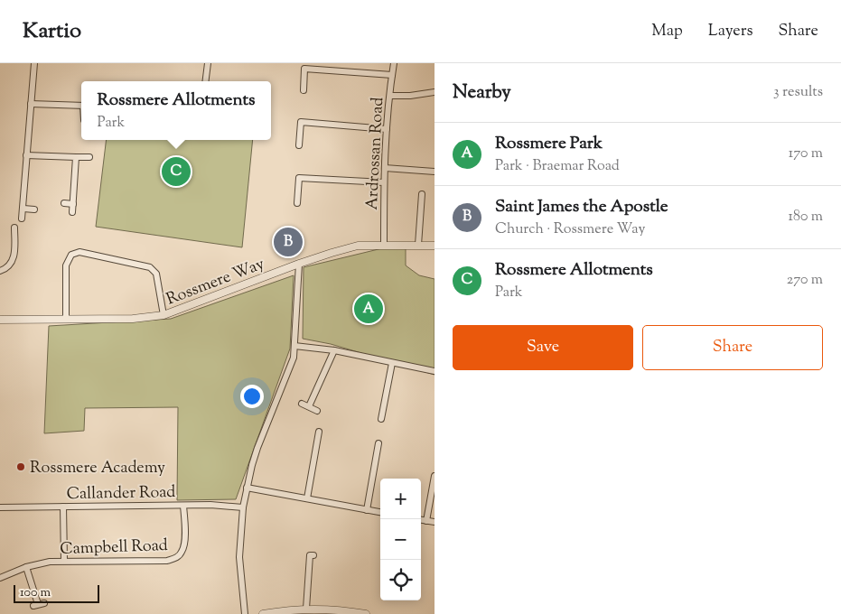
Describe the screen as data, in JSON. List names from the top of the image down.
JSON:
{
  "streets": {
    "street": [
      "Ardrossan Road",
      "Rossmere Way",
      "Callander Road",
      "Campbell Road"
    ]
  },
  "crossings": [
    ["Ardrossan Road", "Rossmere Way"],
    ["Callander Road", "Campbell Road"]
  ],
  "places": ["Rossmere Academy"],
  "scale_bar": "100 m",
  "page": {
    "header": "Kartio",
    "nav": ["Map", "Layers", "Share"],
    "heading": ["Nearby", "3 results"],
    "popup": ["Rossmere Allotments", "Park"],
    "list": [
      {
        "mark": "A",
        "name": "Rossmere Park",
        "note": "Park · Braemar Road",
        "value": "170 m"
      },
      {
        "mark": "B",
        "name": "Saint James the Apostle",
        "note": "Church · Rossmere Way",
        "value": "180 m"
      },
      {
        "mark": "C",
        "name": "Rossmere Allotments",
        "note": "Park",
        "value": "270 m"
      }
    ],
    "pins": ["C", "B", "A"],
    "buttons": ["Save", "Share"],
    "map_buttons": ["+", "−"],
    "scale": "100 m"
  }
}
